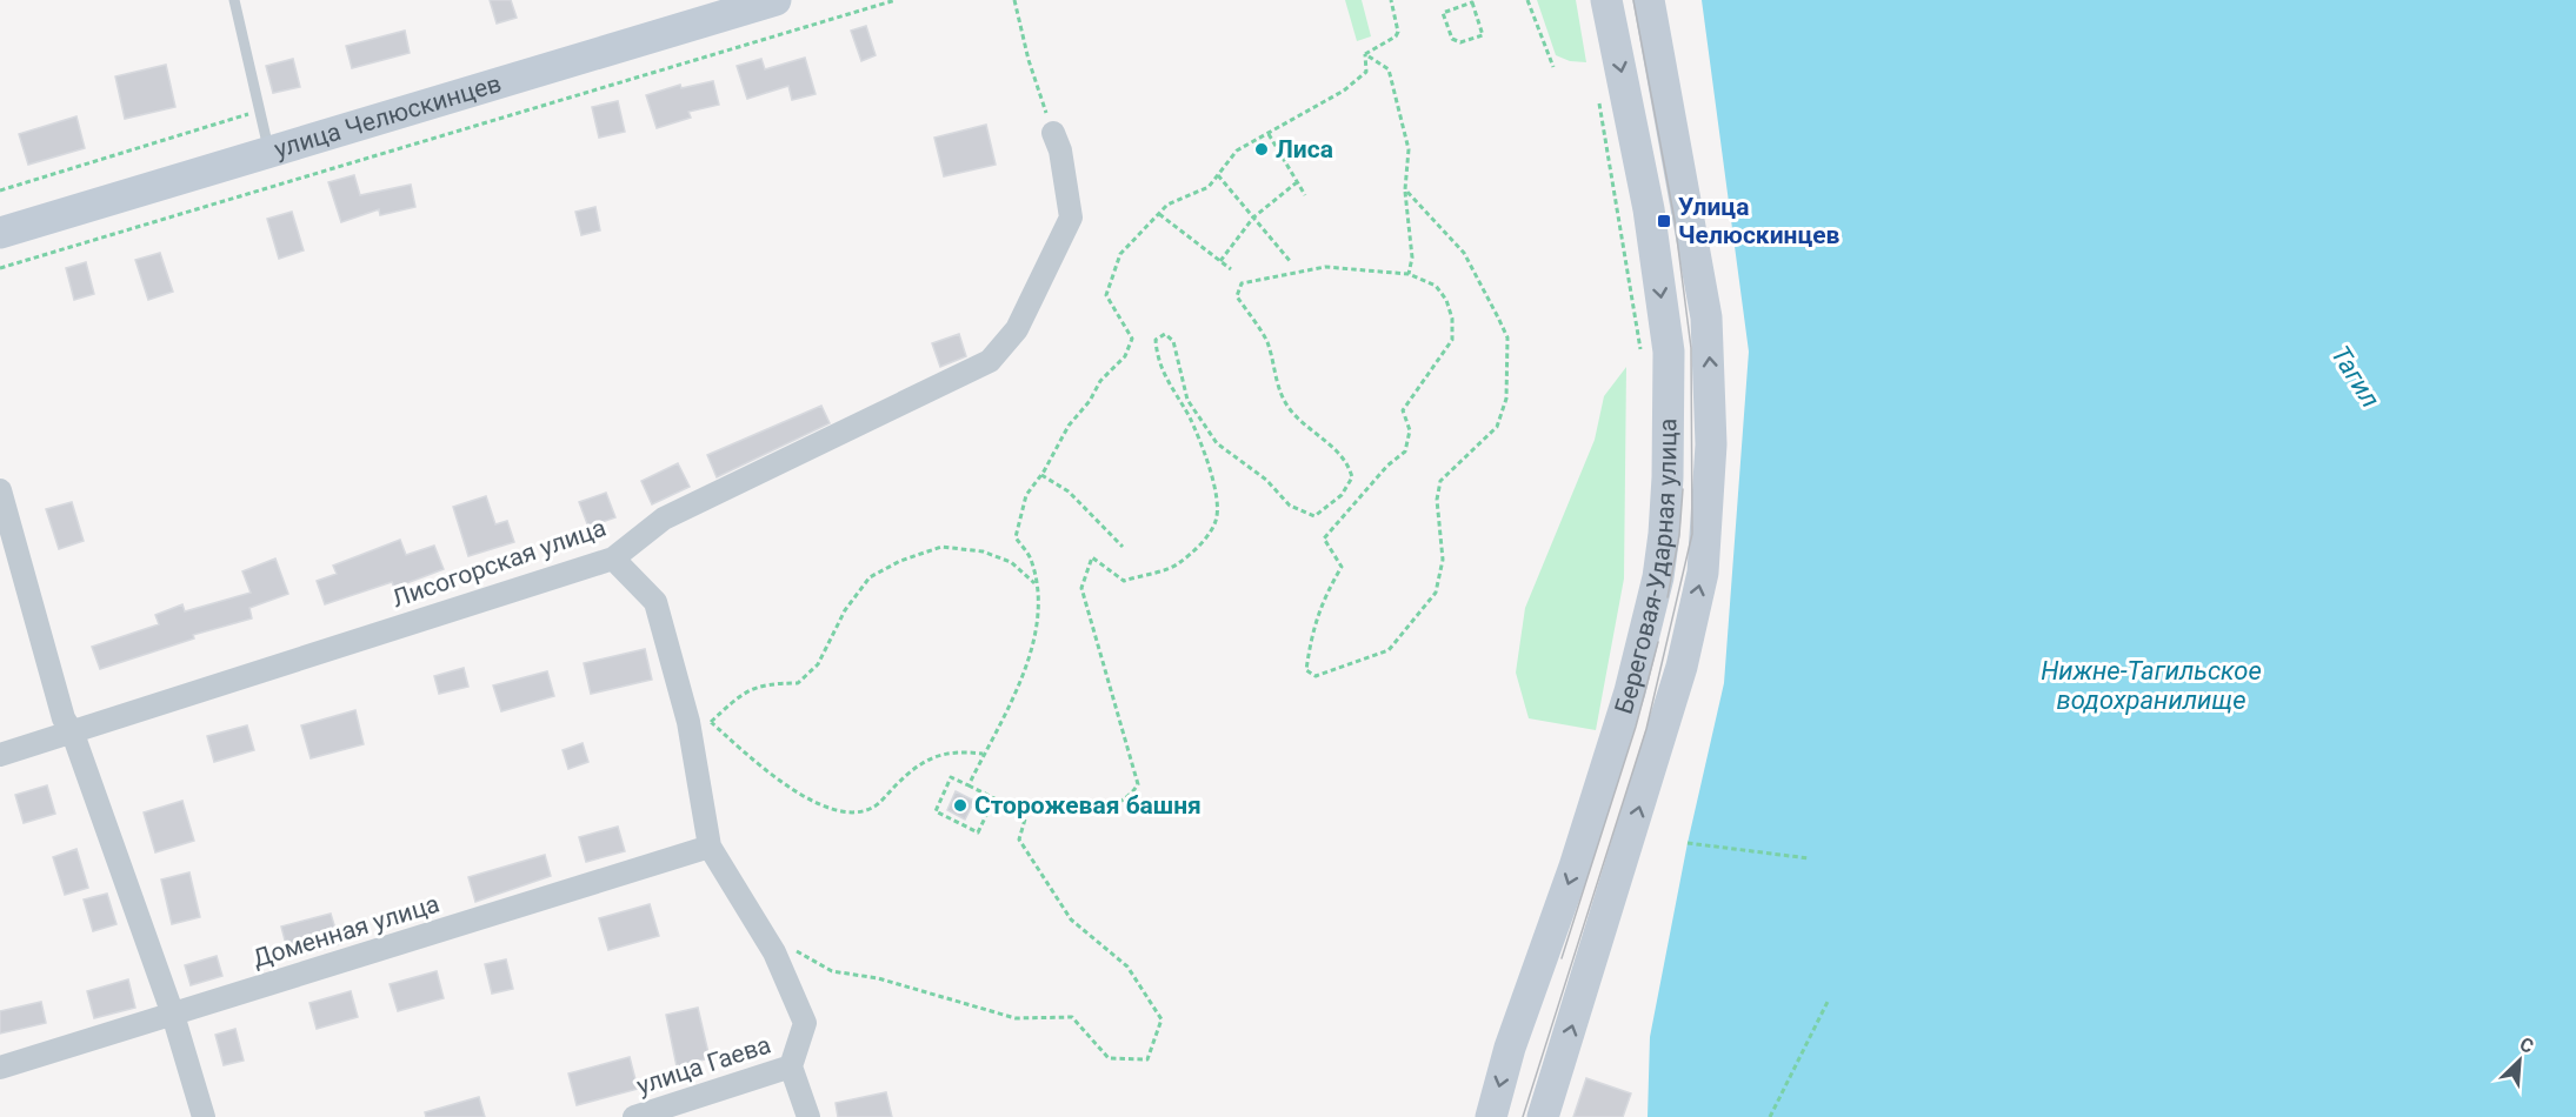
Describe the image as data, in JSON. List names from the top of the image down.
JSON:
{
  "streets": {
    "main road": ["улица Челюскинцев", "Береговая-Ударная улица"],
    "street": ["Лисогорская улица", "Доменная улица", "улица Гаева"]
  },
  "water": ["Тагил", "Нижне-Тагильское водохранилище"],
  "places": {
    "other": ["Лиса", "Сторожевая башня"],
    "transit": ["Улица Челюскинцев"]
  },
  "north": "top right"
}
